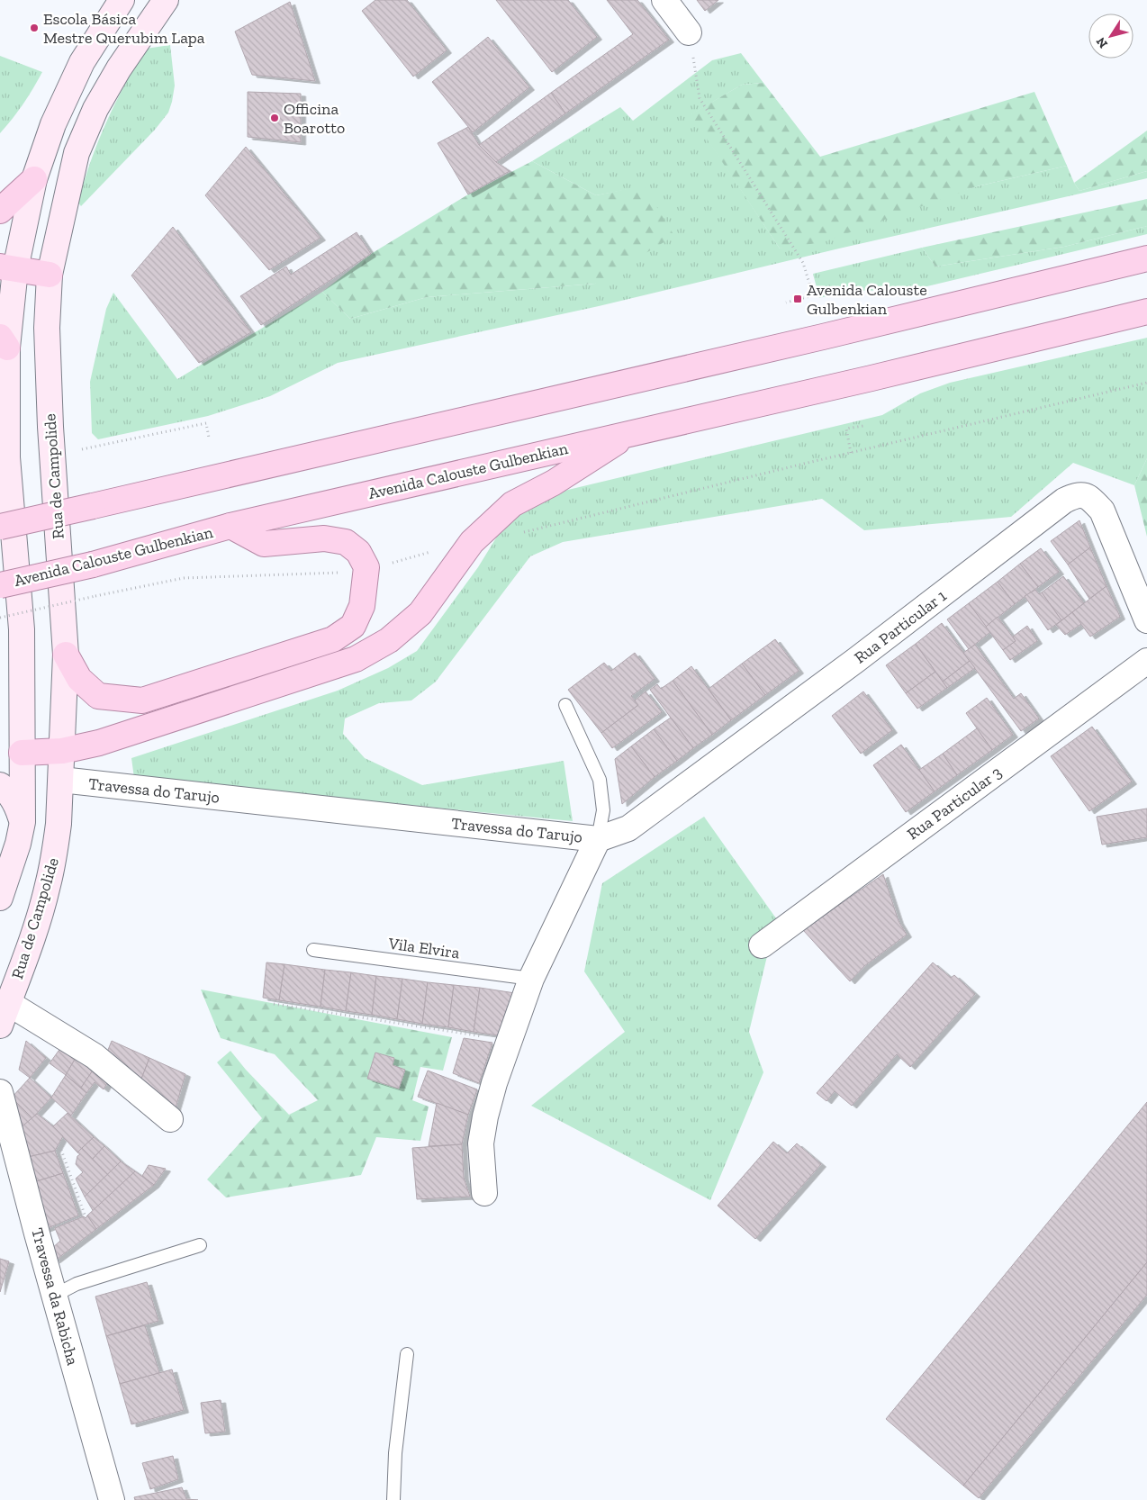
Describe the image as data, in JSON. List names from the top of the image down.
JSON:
{
  "streets": {
    "main road": ["Avenida Calouste Gulbenkian", "Rua de Campolide"],
    "street": [
      "Rua Particular 1",
      "Travessa do Tarujo",
      "Rua Particular 3",
      "Travessa da Rabicha"
    ],
    "lane": ["Vila Elvira"]
  },
  "crossings": [
    ["Rua de Campolide", "Travessa do Tarujo"],
    ["Rua Particular 1", "Travessa do Tarujo"],
    ["Travessa do Tarujo", "Vila Elvira"]
  ],
  "places": {
    "other": ["Escola Básica Mestre Querubim Lapa", "Officina Boarotto"],
    "transit": ["Avenida Calouste Gulbenkian"]
  },
  "north": "bottom left"
}
